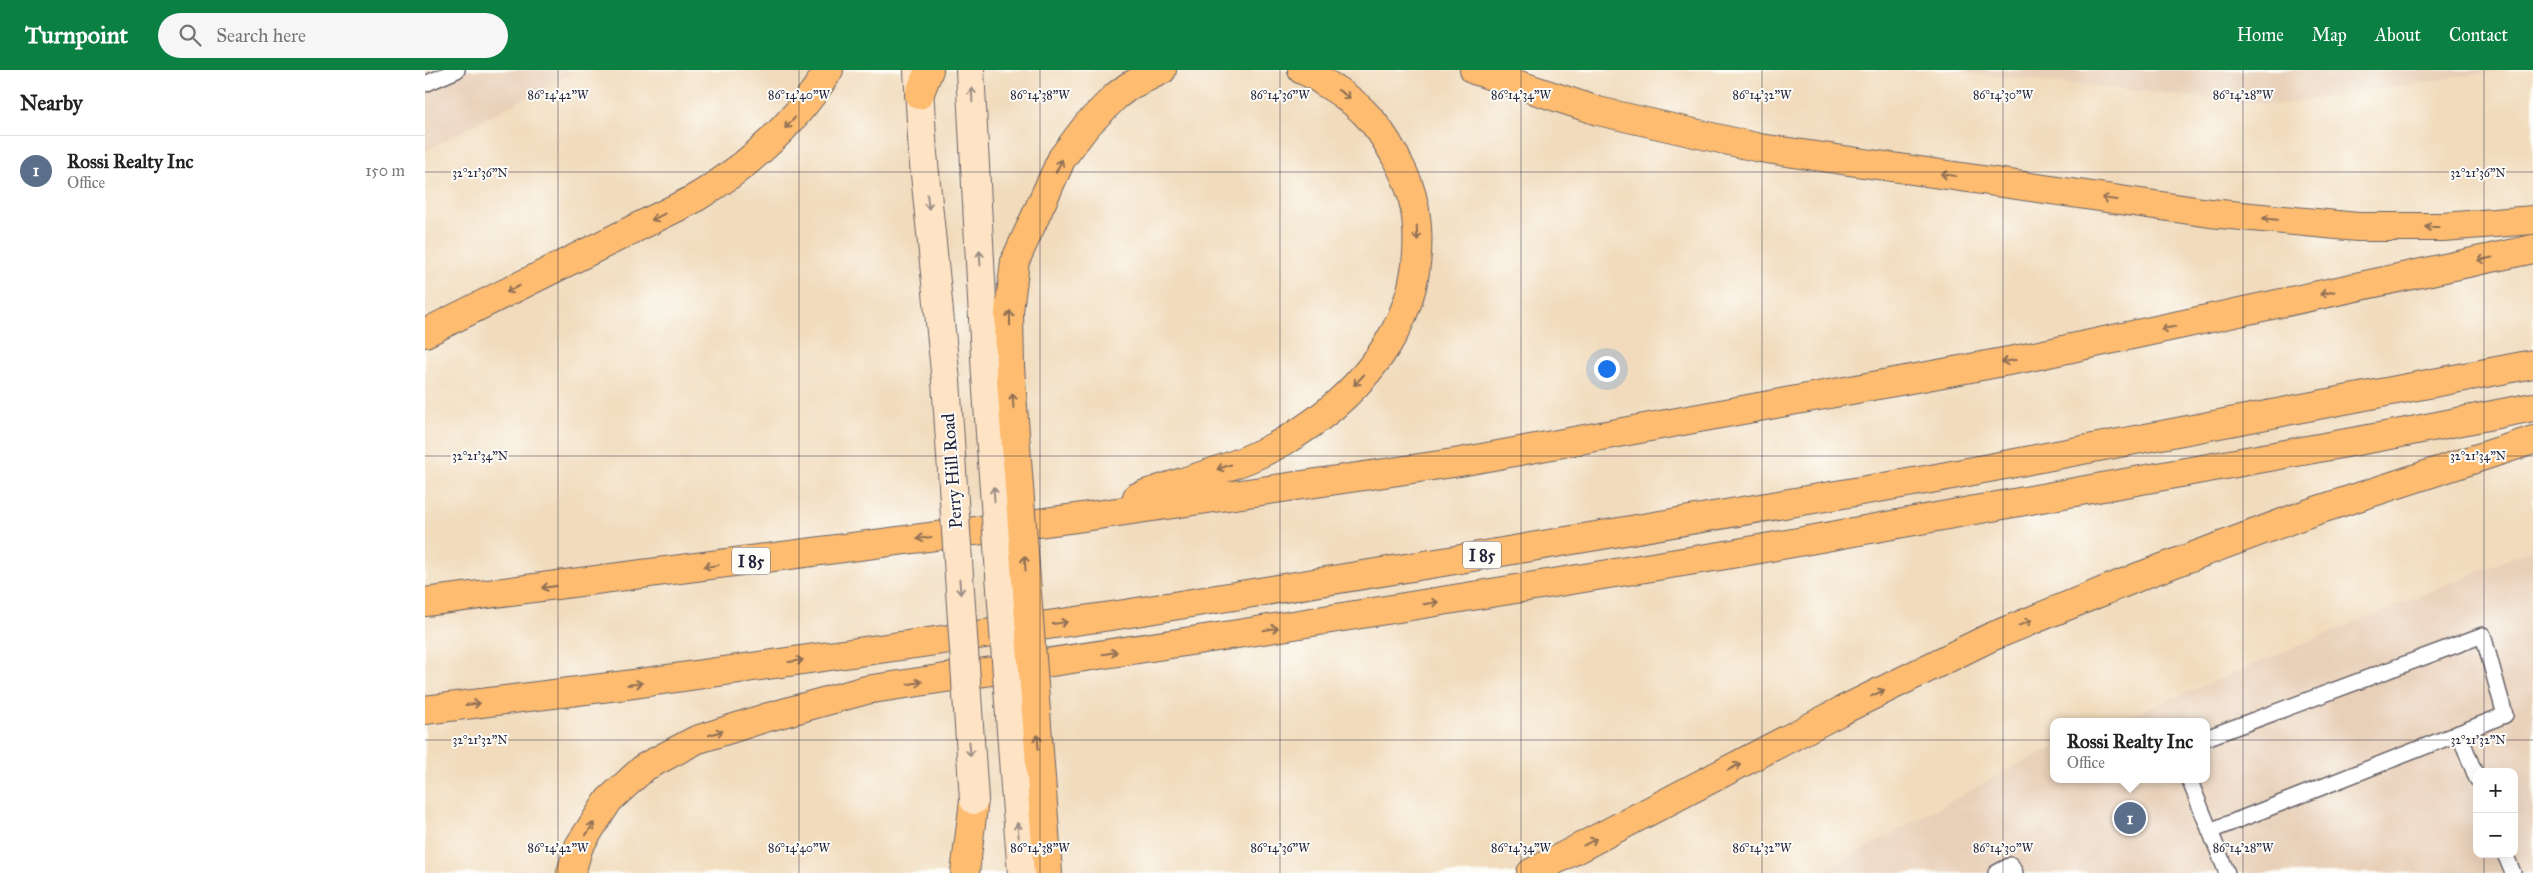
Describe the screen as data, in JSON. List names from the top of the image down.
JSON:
{
  "streets": {
    "highway": ["I 85"],
    "main road": ["Perry Hill Road"]
  },
  "page": {
    "header": "Turnpoint",
    "search": "Search here",
    "nav": [
      "Home",
      "Map",
      "About",
      "Contact"
    ],
    "heading": "Nearby",
    "list": [
      {
        "mark": "1",
        "name": "Rossi Realty Inc",
        "note": "Office",
        "value": "150 m"
      }
    ],
    "popup": ["Rossi Realty Inc", "Office"],
    "map_buttons": ["+", "−"],
    "pins": "1"
  },
  "coordinates": [
    "86°14'42\"W",
    "86°14'40\"W",
    "86°14'38\"W",
    "86°14'36\"W",
    "86°14'34\"W",
    "86°14'32\"W",
    "86°14'30\"W",
    "86°14'28\"W",
    "32°21'36\"N",
    "32°21'34\"N",
    "32°21'32\"N"
  ]
}
